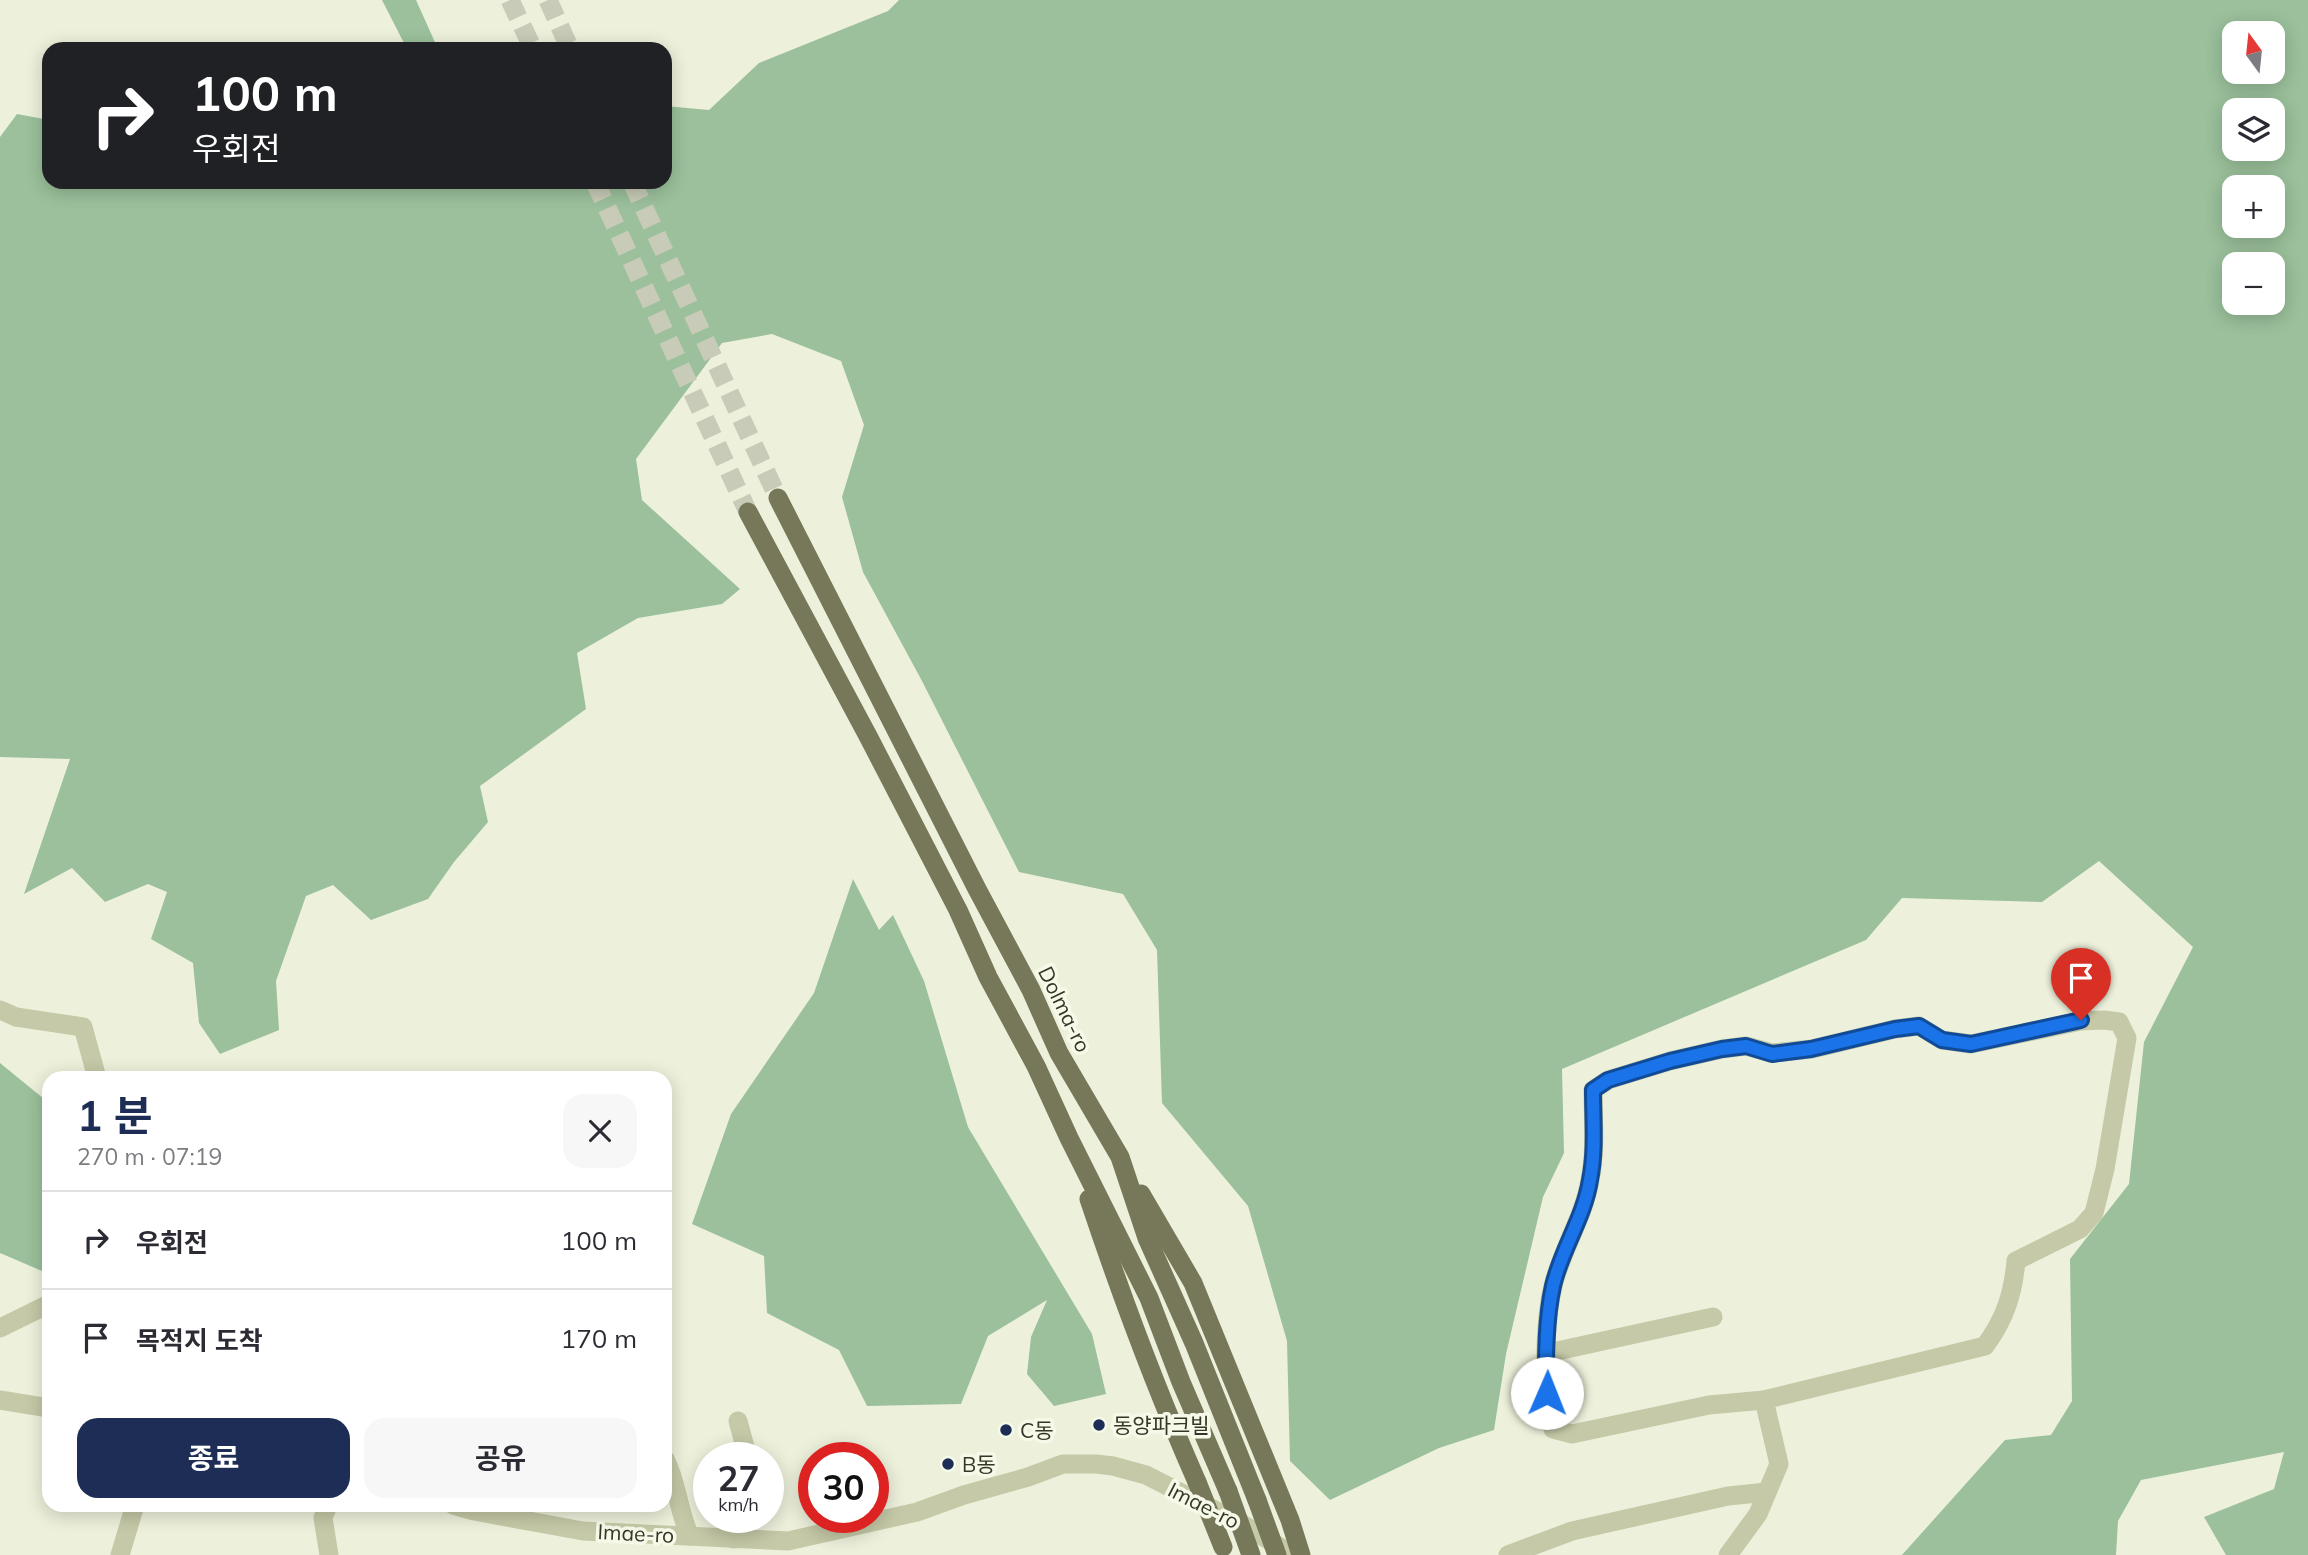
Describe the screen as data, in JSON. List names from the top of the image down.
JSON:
{
  "streets": {
    "main road": ["Dolma-ro"],
    "street": ["Imae-ro"]
  },
  "places": ["동양파크빌", "C동", "B동"],
  "north": "top",
  "page": {
    "map_buttons": ["+", "−"],
    "turn": ["100 m", "우회전"],
    "heading": ["1 분", "270 m · 07:19"],
    "list": [
      {
        "name": "우회전",
        "value": "100 m"
      },
      {
        "name": "목적지 도착",
        "value": "170 m"
      }
    ],
    "buttons": ["종료", "공유"],
    "speed": "27 km/h",
    "limit": "30"
  }
}
